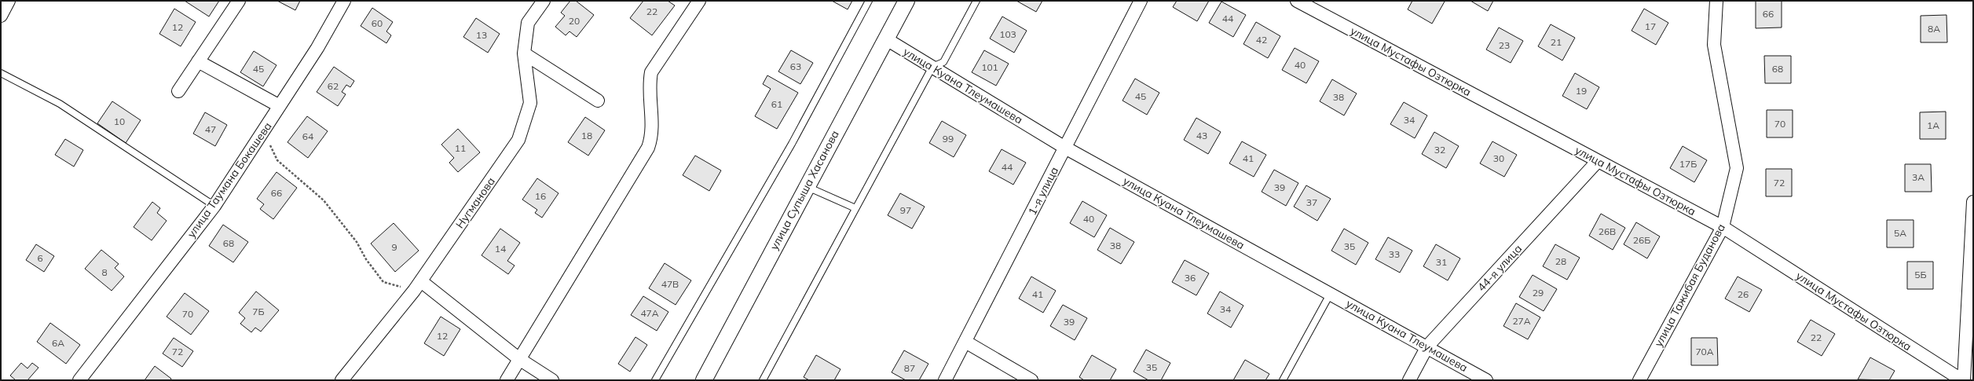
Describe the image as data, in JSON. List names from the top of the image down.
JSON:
{
  "streets": {
    "street": [
      "улица Мустафы Озтюрка",
      "улица Куана Тлеумашева",
      "улица Таумана Бокашева",
      "улица Супыша Хасанова",
      "1-я улица",
      "Нугманова",
      "44-я улица",
      "улица Тажибая Буданова"
    ]
  },
  "crossings": [
    ["улица Мустафы Озтюрка", "44-я улица"],
    ["улица Мустафы Озтюрка", "улица Тажибая Буданова"],
    ["улица Куана Тлеумашева", "улица Супыша Хасанова"],
    ["улица Куана Тлеумашева", "1-я улица"],
    ["улица Куана Тлеумашева", "44-я улица"]
  ],
  "house_numbers": [
    "22",
    "66",
    "44",
    "20",
    "60",
    "17",
    "12",
    "8А",
    "103",
    "13",
    "42",
    "21",
    "23",
    "40",
    "63",
    "101",
    "45",
    "68",
    "62",
    "19",
    "45",
    "38",
    "61",
    "34",
    "10",
    "70",
    "1А",
    "47",
    "18",
    "43",
    "64",
    "99",
    "11",
    "32",
    "41",
    "30",
    "17Б",
    "44",
    "3А",
    "72",
    "39",
    "66",
    "16",
    "37",
    "97",
    "40",
    "26В",
    "5А",
    "26Б",
    "68",
    "38",
    "35",
    "9",
    "14",
    "33",
    "6",
    "28",
    "31",
    "8",
    "5Б",
    "36",
    "47В",
    "29",
    "41",
    "26",
    "34",
    "7Б",
    "47А",
    "70",
    "27А",
    "39",
    "12",
    "22",
    "6А",
    "72",
    "70А",
    "35",
    "87"
  ]
}
